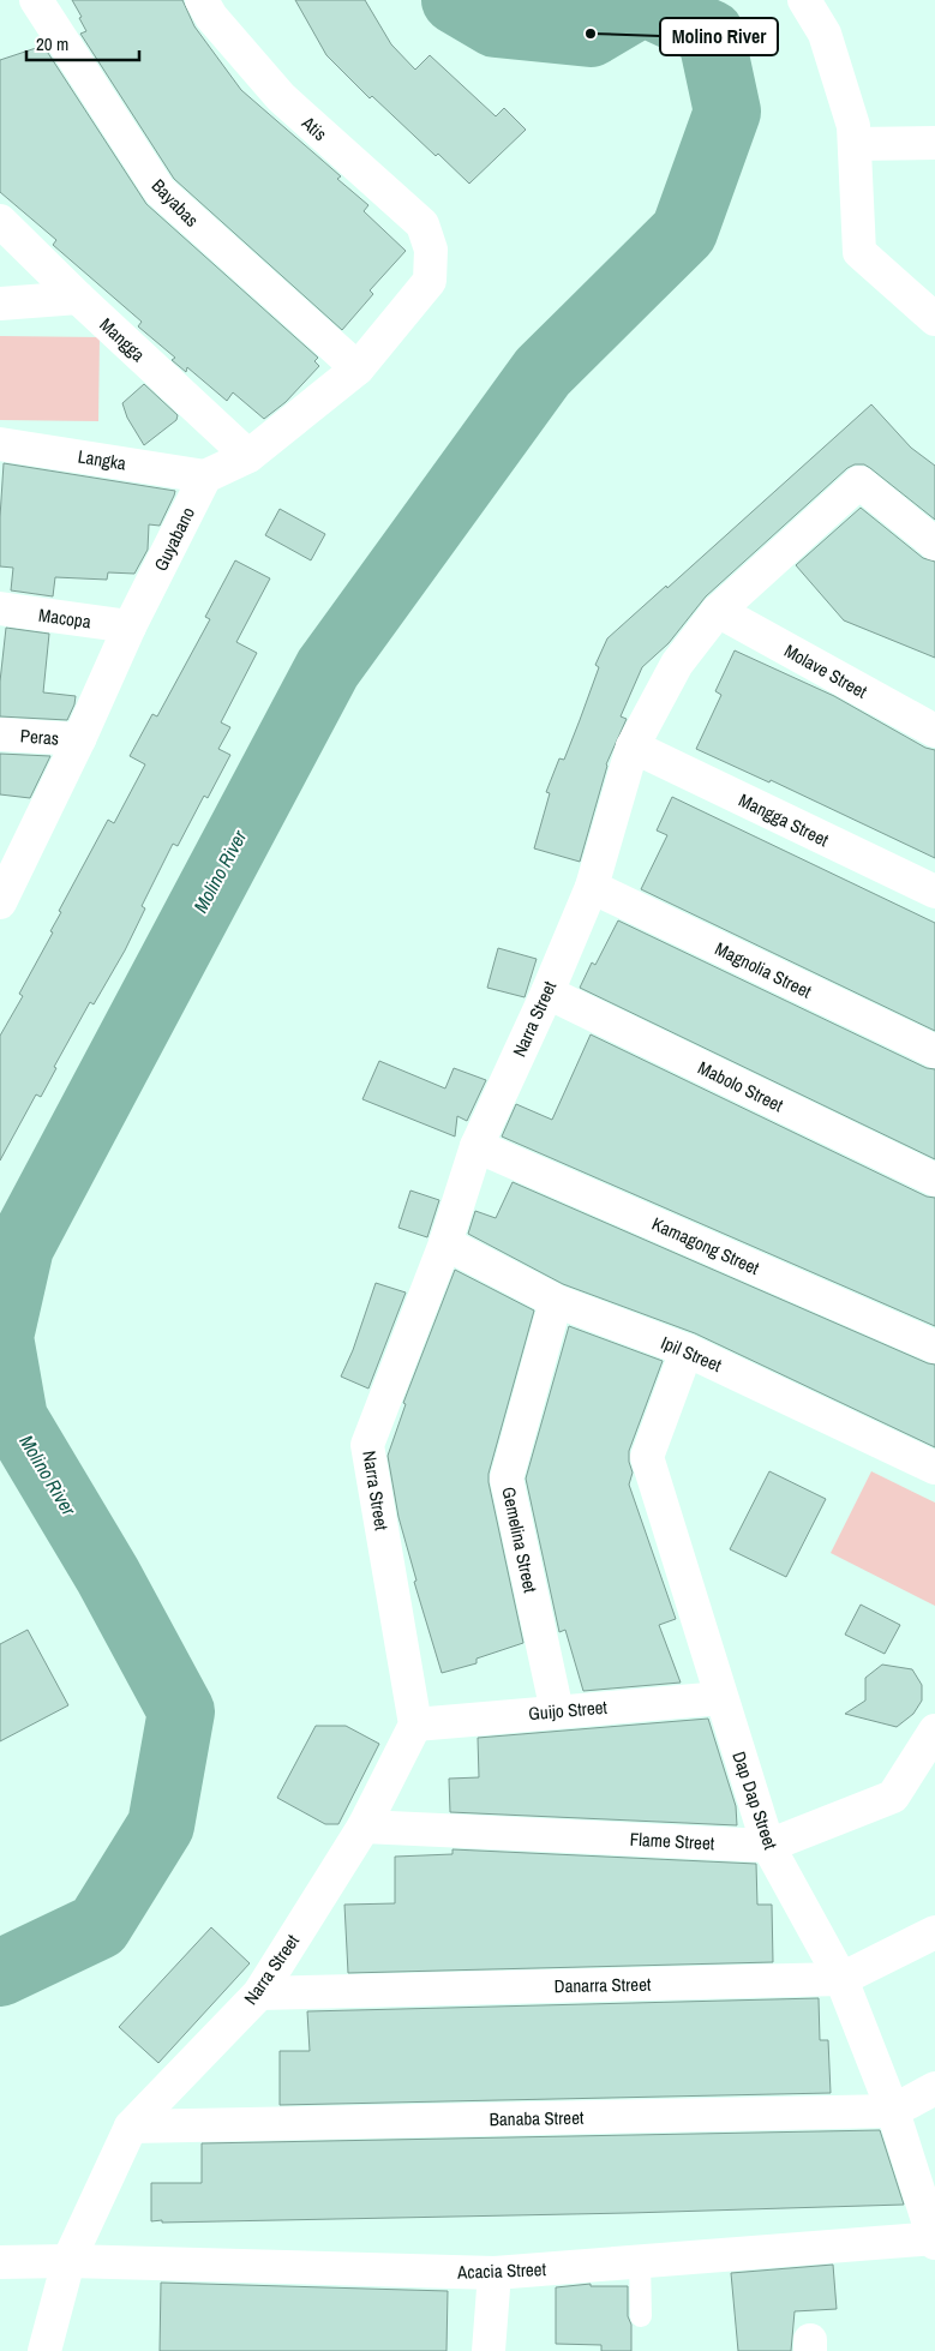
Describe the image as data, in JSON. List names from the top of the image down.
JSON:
{
  "streets": {
    "street": [
      "Atis",
      "Bayabas",
      "Mangga",
      "Langka",
      "Guyabano",
      "Macopa",
      "Molave Street",
      "Peras",
      "Mangga Street",
      "Magnolia Street",
      "Narra Street",
      "Mabolo Street",
      "Kamagong Street",
      "Ipil Street",
      "Gemelina Street",
      "Guijo Street",
      "Dap Dap Street",
      "Flame Street",
      "Danarra Street",
      "Banaba Street",
      "Acacia Street"
    ]
  },
  "crossings": [
    ["Atis", "Bayabas"],
    ["Langka", "Guyabano"],
    ["Guyabano", "Macopa"],
    ["Guyabano", "Peras"],
    ["Molave Street", "Narra Street"],
    ["Mangga Street", "Narra Street"],
    ["Magnolia Street", "Narra Street"],
    ["Narra Street", "Mabolo Street"],
    ["Narra Street", "Kamagong Street"],
    ["Narra Street", "Ipil Street"],
    ["Narra Street", "Guijo Street"],
    ["Narra Street", "Flame Street"],
    ["Narra Street", "Danarra Street"],
    ["Narra Street", "Banaba Street"],
    ["Narra Street", "Acacia Street"],
    ["Ipil Street", "Gemelina Street"],
    ["Ipil Street", "Dap Dap Street"],
    ["Gemelina Street", "Guijo Street"],
    ["Guijo Street", "Dap Dap Street"],
    ["Dap Dap Street", "Flame Street"],
    ["Dap Dap Street", "Danarra Street"],
    ["Dap Dap Street", "Banaba Street"],
    ["Dap Dap Street", "Acacia Street"]
  ],
  "water": ["Molino River"],
  "places": ["Molino River"],
  "scale_bar": "20 m"
}
